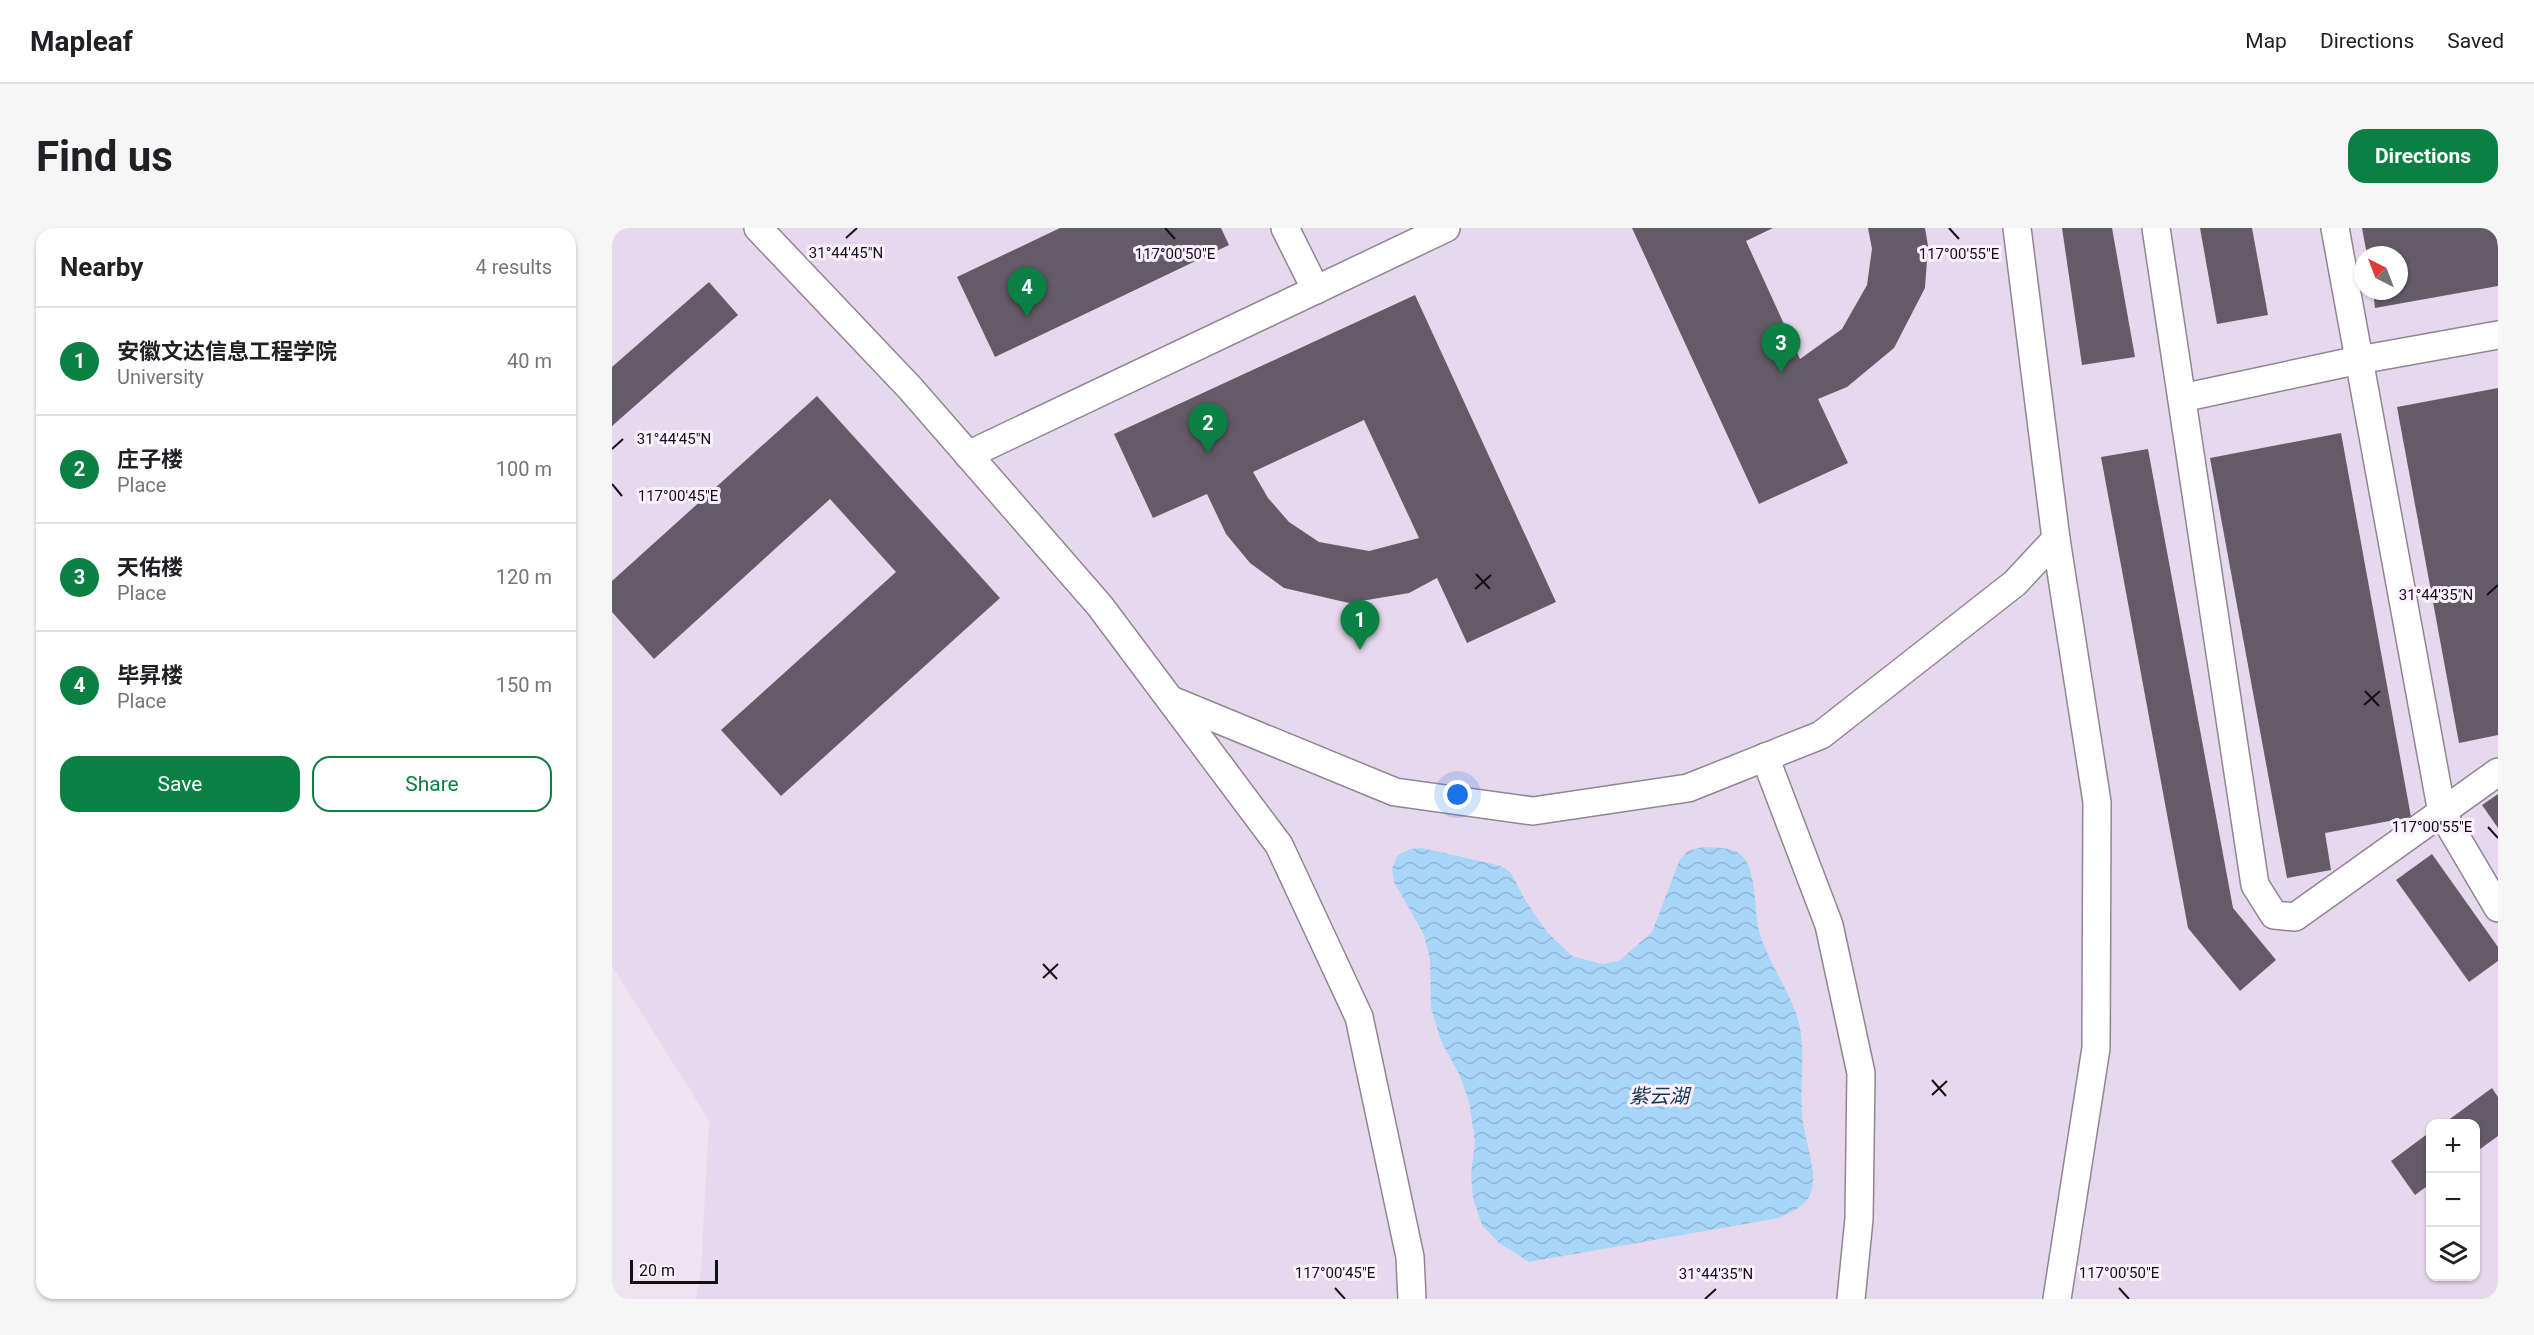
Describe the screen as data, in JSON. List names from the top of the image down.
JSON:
{
  "water": ["紫云湖"],
  "scale_bar": "20 m",
  "north": "top left",
  "page": {
    "header": "Mapleaf",
    "nav": ["Map", "Directions", "Saved"],
    "buttons": [
      "Directions",
      ["Save", "Share"]
    ],
    "title": "Find us",
    "heading": ["Nearby", "4 results"],
    "pins": [
      "4",
      "3",
      "2",
      "1"
    ],
    "list": [
      {
        "mark": "1",
        "name": "安徽文达信息工程学院",
        "note": "University",
        "value": "40 m"
      },
      {
        "mark": "2",
        "name": "庄子楼",
        "note": "Place",
        "value": "100 m"
      },
      {
        "mark": "3",
        "name": "天佑楼",
        "note": "Place",
        "value": "120 m"
      },
      {
        "mark": "4",
        "name": "毕昇楼",
        "note": "Place",
        "value": "150 m"
      }
    ],
    "map_buttons": ["+", "−"],
    "scale": "20 m"
  },
  "coordinates": [
    "31°44'45\"N",
    "117°00'55\"E",
    "117°00'50\"E",
    "117°00'45\"E",
    "31°44'35\"N"
  ]
}
